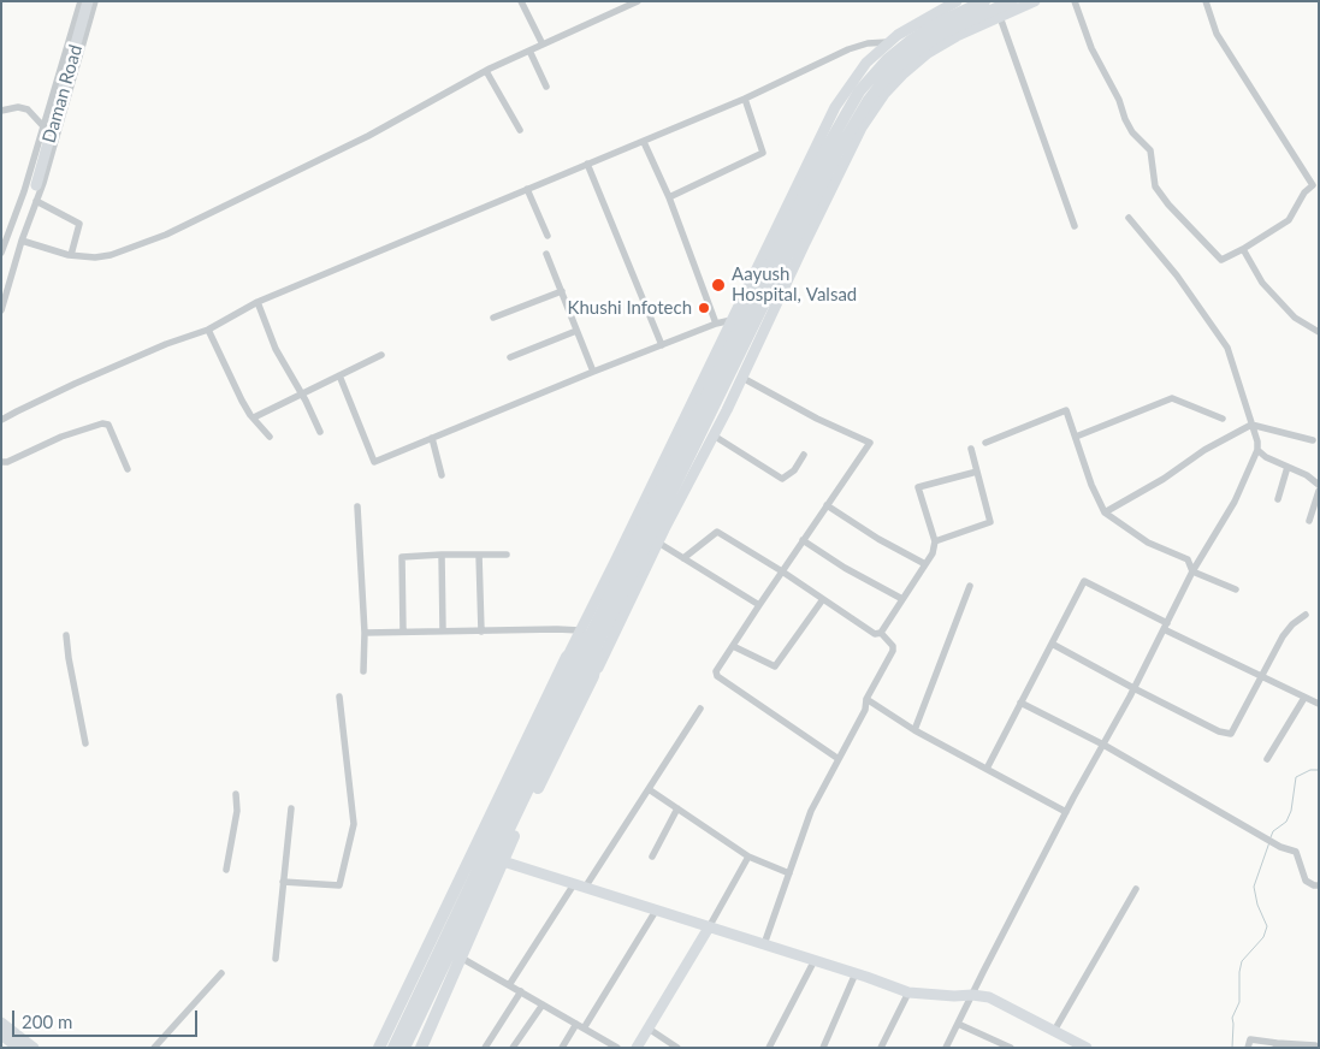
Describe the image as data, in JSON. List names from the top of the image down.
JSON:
{
  "streets": {
    "street": ["Daman Road"]
  },
  "places": ["Aayush Hospital, Valsad", "Khushi Infotech"],
  "scale_bar": "200 m"
}
